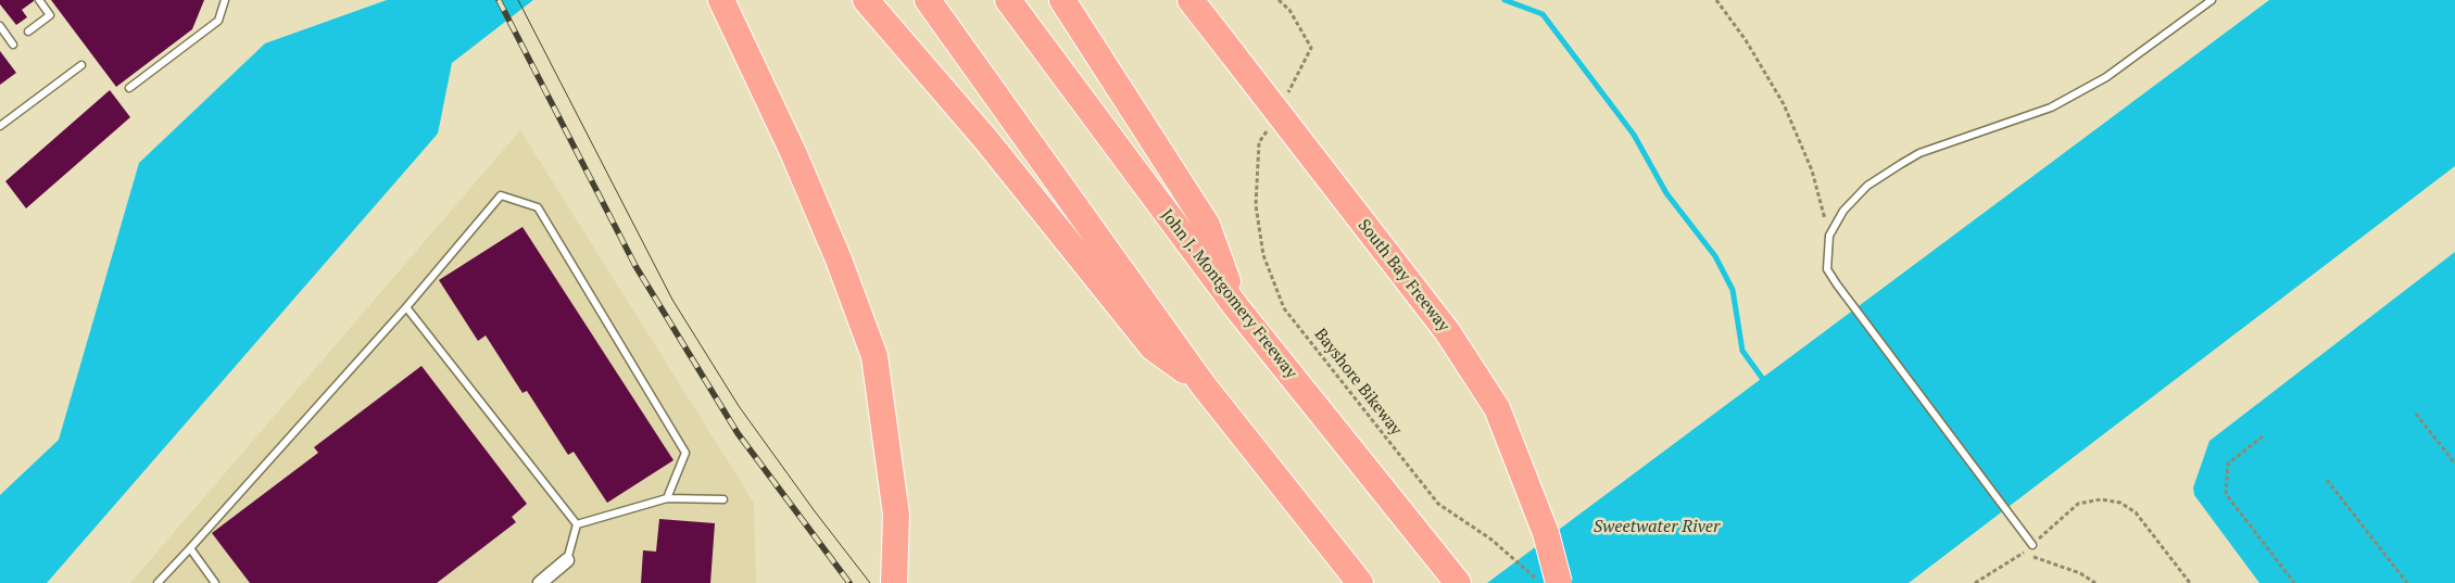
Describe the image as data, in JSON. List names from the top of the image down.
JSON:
{
  "streets": {
    "highway": ["South Bay Freeway", "John J. Montgomery Freeway"],
    "path": ["Bayshore Bikeway"]
  },
  "water": ["Sweetwater River"]
}
